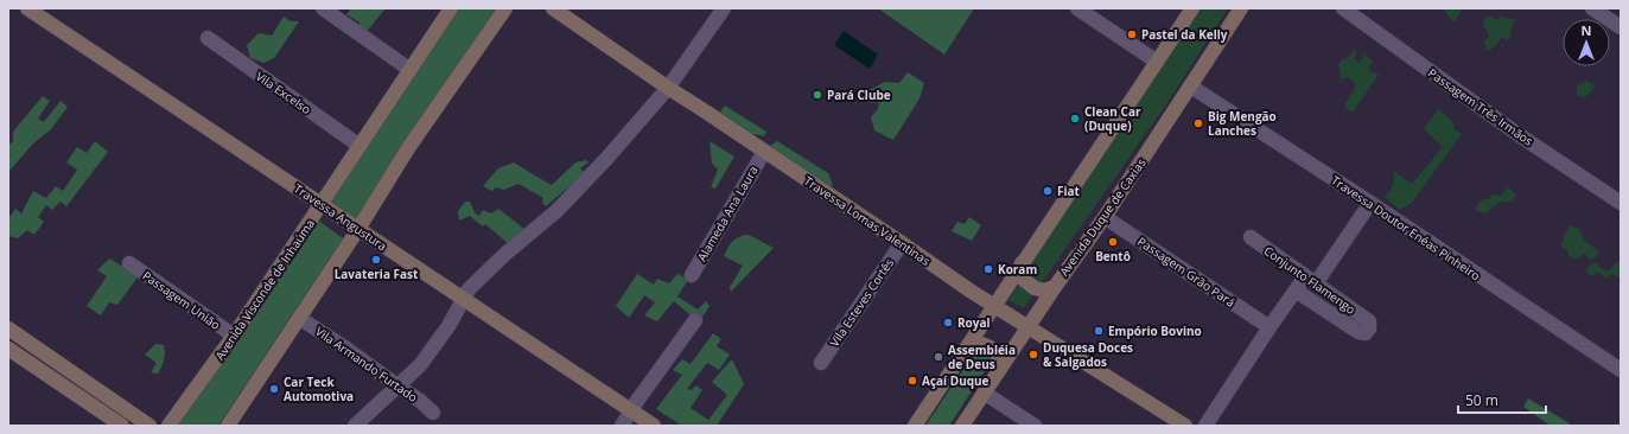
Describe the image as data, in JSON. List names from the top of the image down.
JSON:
{
  "streets": {
    "street": [
      "Vila Excelso",
      "Passagem Três Irmãos",
      "Alameda Ana Laura",
      "Travessa Angustura",
      "Avenida Duque de Caxias",
      "Travessa Lomas Valentinas",
      "Travessa Doutor Enéas Pinheiro",
      "Passagem Grão Pará",
      "Conjunto Flamengo",
      "Avenida Visconde de Inhaúma",
      "Passagem União",
      "Vila Esteves Cortês",
      "Vila Armando Furtado"
    ]
  },
  "crossings": [
    ["Vila Excelso", "Avenida Visconde de Inhaúma"],
    ["Alameda Ana Laura", "Travessa Lomas Valentinas"],
    ["Travessa Angustura", "Avenida Visconde de Inhaúma"],
    ["Avenida Duque de Caxias", "Travessa Lomas Valentinas"],
    ["Avenida Duque de Caxias", "Travessa Doutor Enéas Pinheiro"],
    ["Avenida Duque de Caxias", "Passagem Grão Pará"],
    ["Travessa Lomas Valentinas", "Vila Esteves Cortês"],
    ["Avenida Visconde de Inhaúma", "Passagem União"]
  ],
  "places": [
    "Pastel da Kelly",
    "Pará Clube",
    "Clean Car (Duque)",
    "Big Mengão Lanches",
    "Fiat",
    "Bentô",
    "Lavateria Fast",
    "Koram",
    "Royal",
    "Empório Bovino",
    "Duquesa Doces & Salgados",
    "Assembléia de Deus",
    "Açaí Duque",
    "Car Teck Automotiva"
  ],
  "scale_bar": "50 m",
  "north": "top"
}
